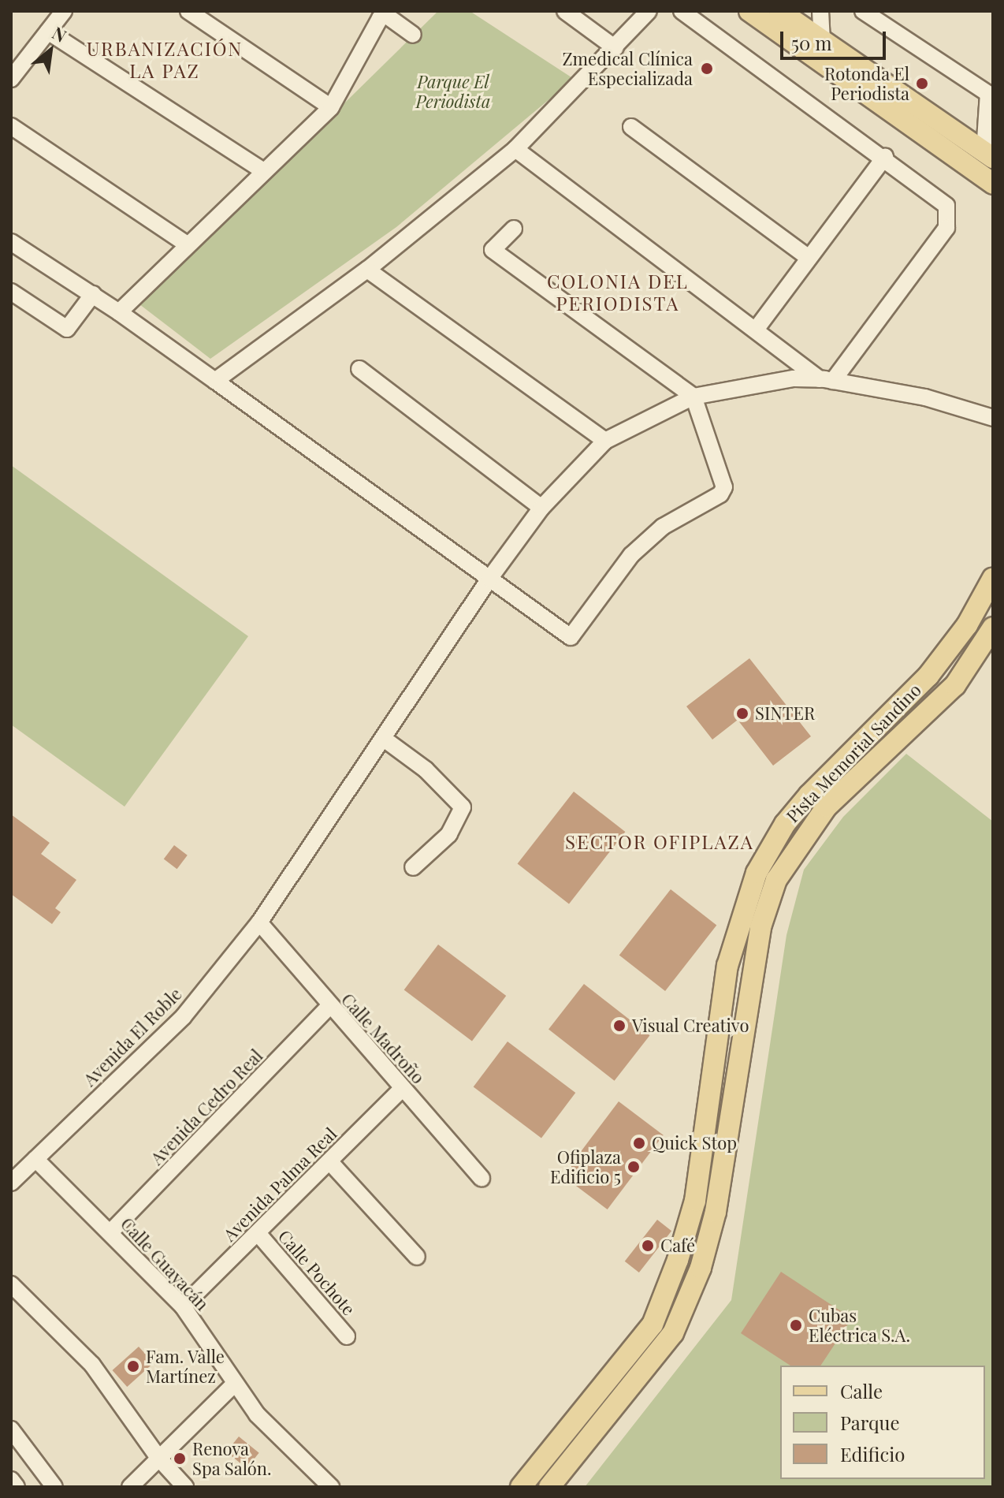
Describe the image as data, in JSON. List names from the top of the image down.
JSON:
{
  "streets": {
    "main road": ["Pista Memorial Sandino"],
    "street": [
      "Avenida El Roble",
      "Calle Madroño",
      "Avenida Cedro Real",
      "Avenida Palma Real",
      "Calle Guayacán",
      "Calle Pochote"
    ]
  },
  "crossings": [
    ["Avenida El Roble", "Calle Madroño"],
    ["Avenida El Roble", "Calle Guayacán"],
    ["Calle Madroño", "Avenida Cedro Real"],
    ["Calle Madroño", "Avenida Palma Real"],
    ["Avenida Cedro Real", "Calle Guayacán"],
    ["Avenida Palma Real", "Calle Guayacán"],
    ["Avenida Palma Real", "Calle Pochote"]
  ],
  "districts": ["URBANIZACIÓN LA PAZ", "COLONIA DEL PERIODISTA", "SECTOR OFIPLAZA"],
  "parks": ["Parque El Periodista"],
  "places": [
    "Zmedical Clínica Especializada",
    "Rotonda El Periodista",
    "SINTER",
    "Visual Creativo",
    "Quick Stop",
    "Ofiplaza Edificio 5",
    "Café",
    "Cubas Eléctrica S.A.",
    "Fam. Valle Martínez",
    "Renova Spa Salón."
  ],
  "legend": ["Calle", "Parque", "Edificio"],
  "scale_bar": "50 m",
  "north": "top right"
}
